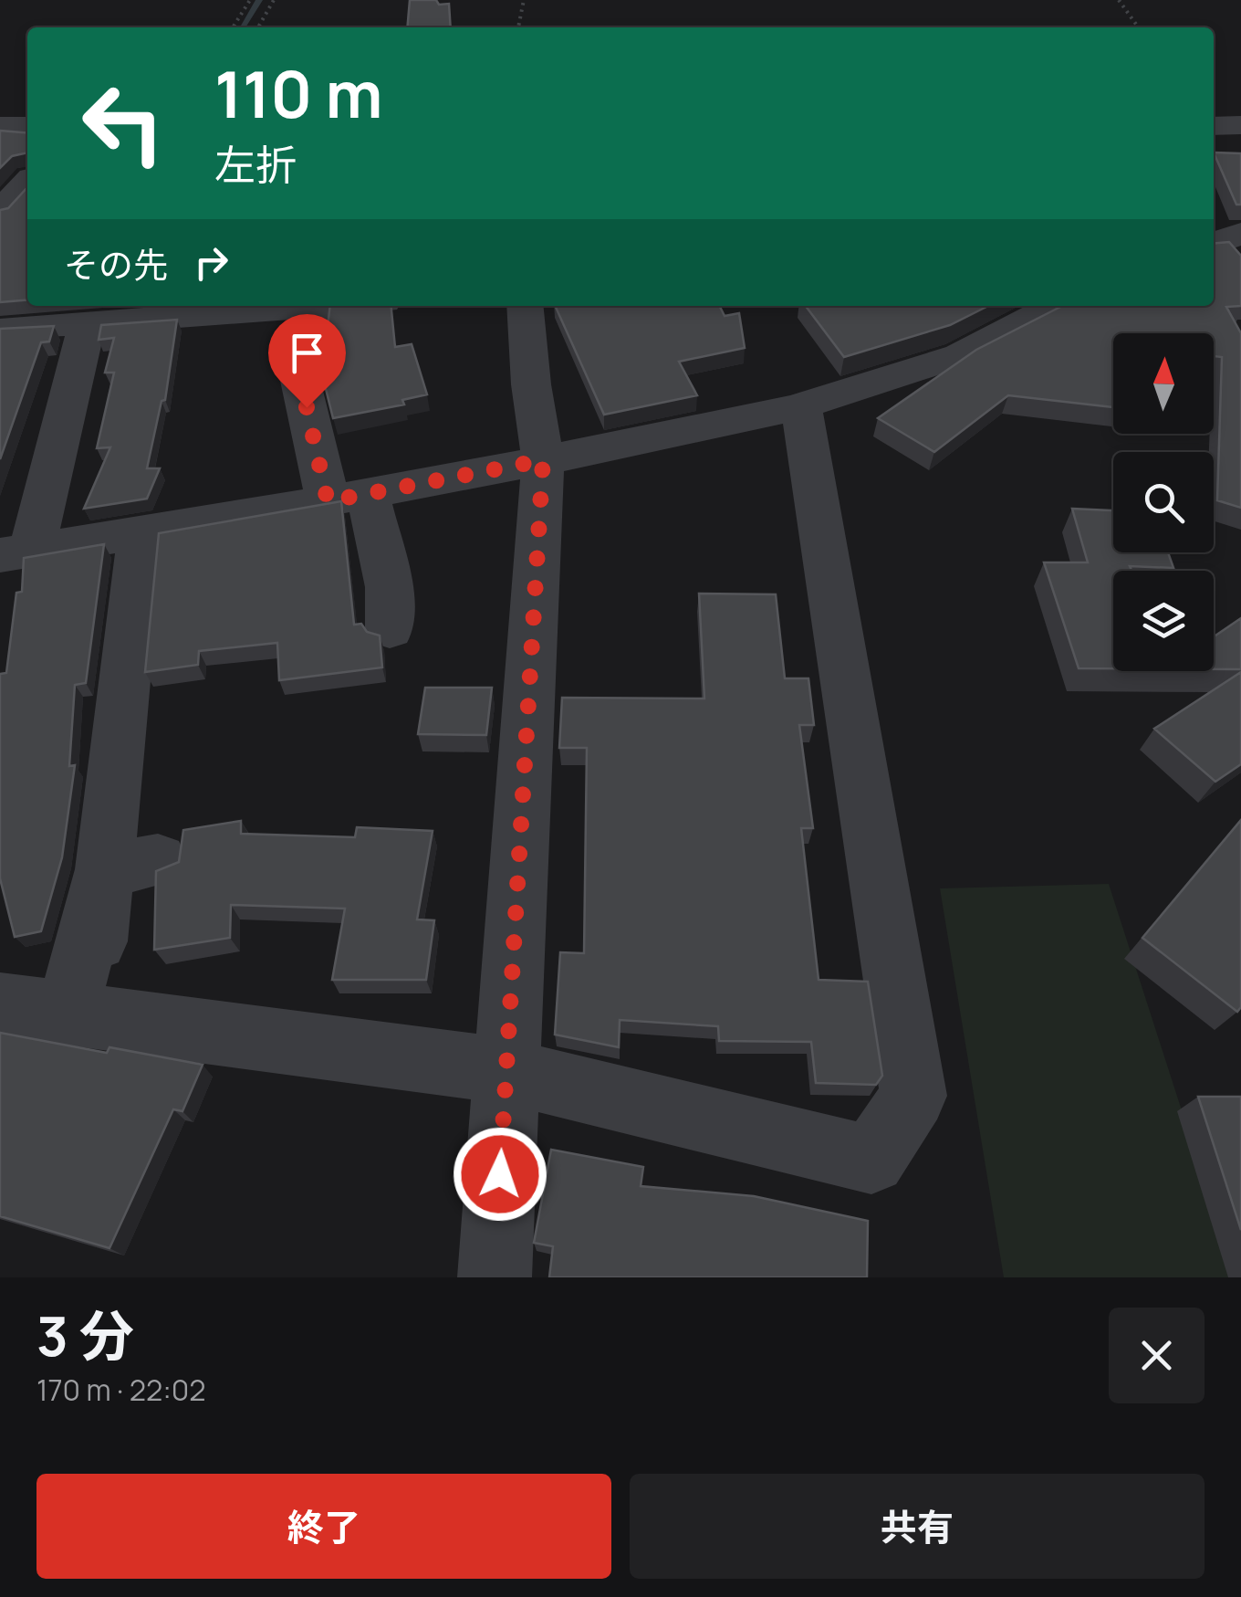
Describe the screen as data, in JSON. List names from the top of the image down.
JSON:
{
  "north": "top",
  "page": {
    "turn": ["110 m", "左折"],
    "then": "その先",
    "heading": ["3 分", "170 m · 22:02"],
    "buttons": ["終了", "共有"]
  }
}
